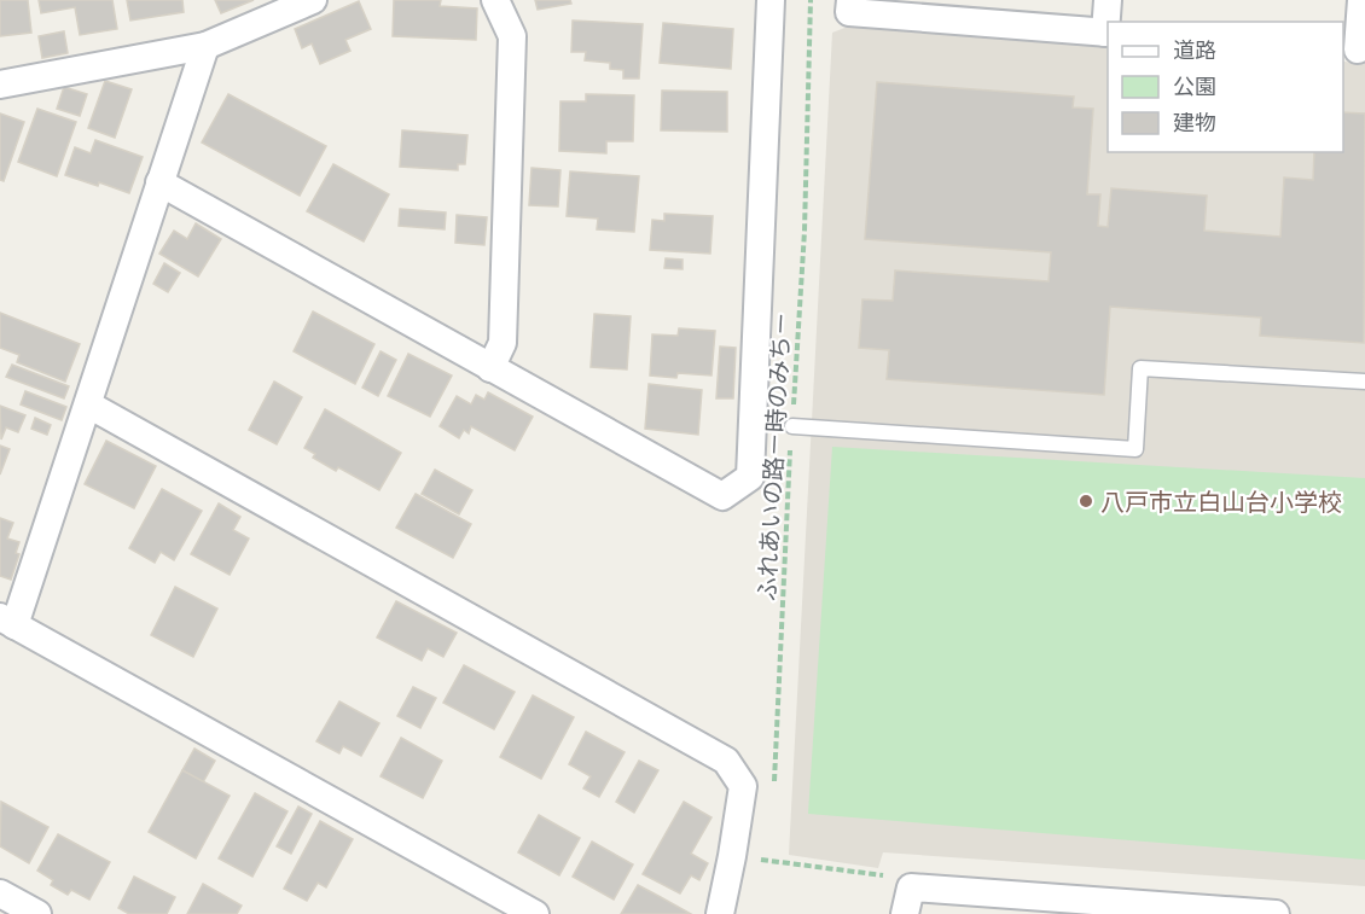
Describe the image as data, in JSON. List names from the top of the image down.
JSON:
{
  "streets": {
    "path": ["ふれあいの路－時のみち－"]
  },
  "places": ["八戸市立白山台小学校"],
  "legend": ["道路", "公園", "建物"]
}
